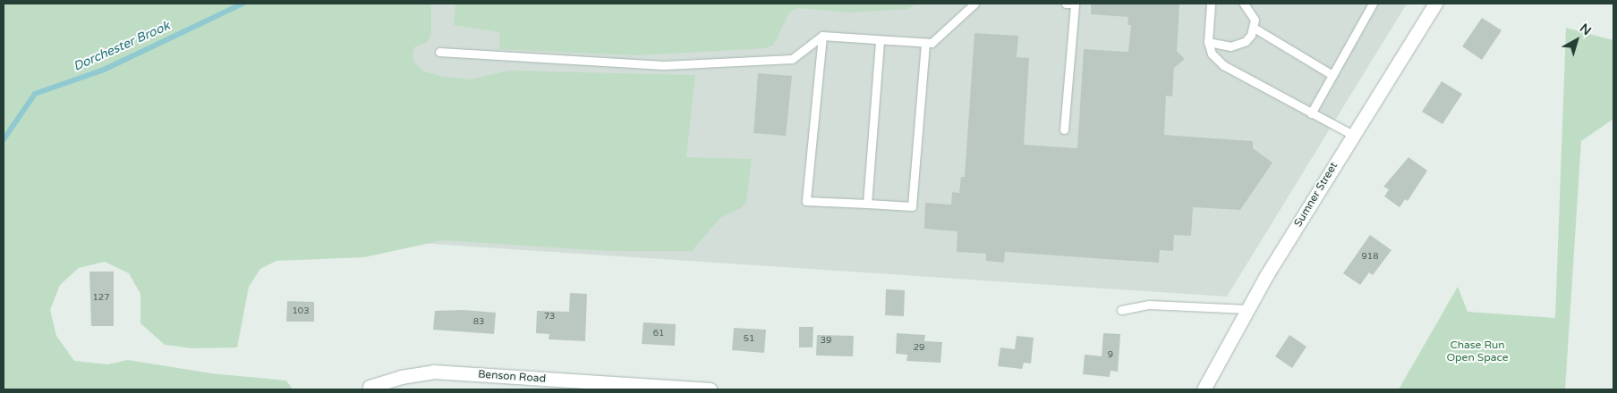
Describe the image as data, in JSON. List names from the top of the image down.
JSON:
{
  "streets": {
    "main road": ["Sumner Street", "Benson Road"]
  },
  "water": ["Dorchester Brook"],
  "parks": ["Chase Run Open Space"],
  "house_numbers": [
    "918",
    "127",
    "103",
    "73",
    "83",
    "61",
    "51",
    "39",
    "29",
    "9"
  ],
  "north": "top right"
}
